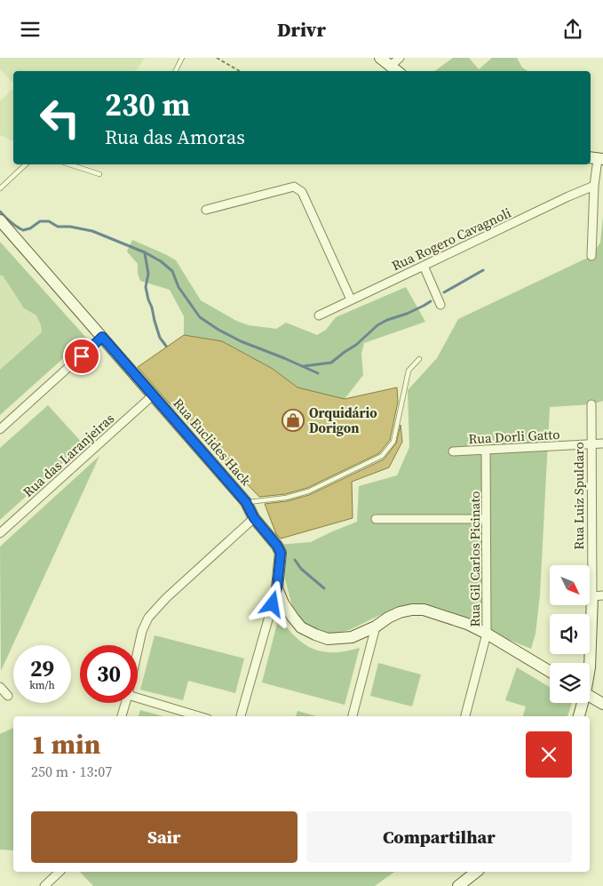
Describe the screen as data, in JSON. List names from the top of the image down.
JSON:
{
  "streets": {
    "street": [
      "Rua Rogero Cavagnoli",
      "Rua Dorli Gatto",
      "Rua Euclides Hack",
      "Rua das Laranjeiras",
      "Rua Luiz Spuldaro",
      "Rua Gil Carlos Picinato"
    ]
  },
  "crossings": [
    ["Rua Dorli Gatto", "Rua Luiz Spuldaro"],
    ["Rua Dorli Gatto", "Rua Gil Carlos Picinato"],
    ["Rua Euclides Hack", "Rua das Laranjeiras"]
  ],
  "places": {
    "shop": ["Orquidário Dorigon"]
  },
  "north": "bottom right",
  "page": {
    "header": "Drivr",
    "turn": ["230 m", "Rua das Amoras"],
    "speed": "29 km/h",
    "limit": "30",
    "heading": ["1 min", "250 m · 13:07"],
    "buttons": ["Sair", "Compartilhar"]
  }
}
